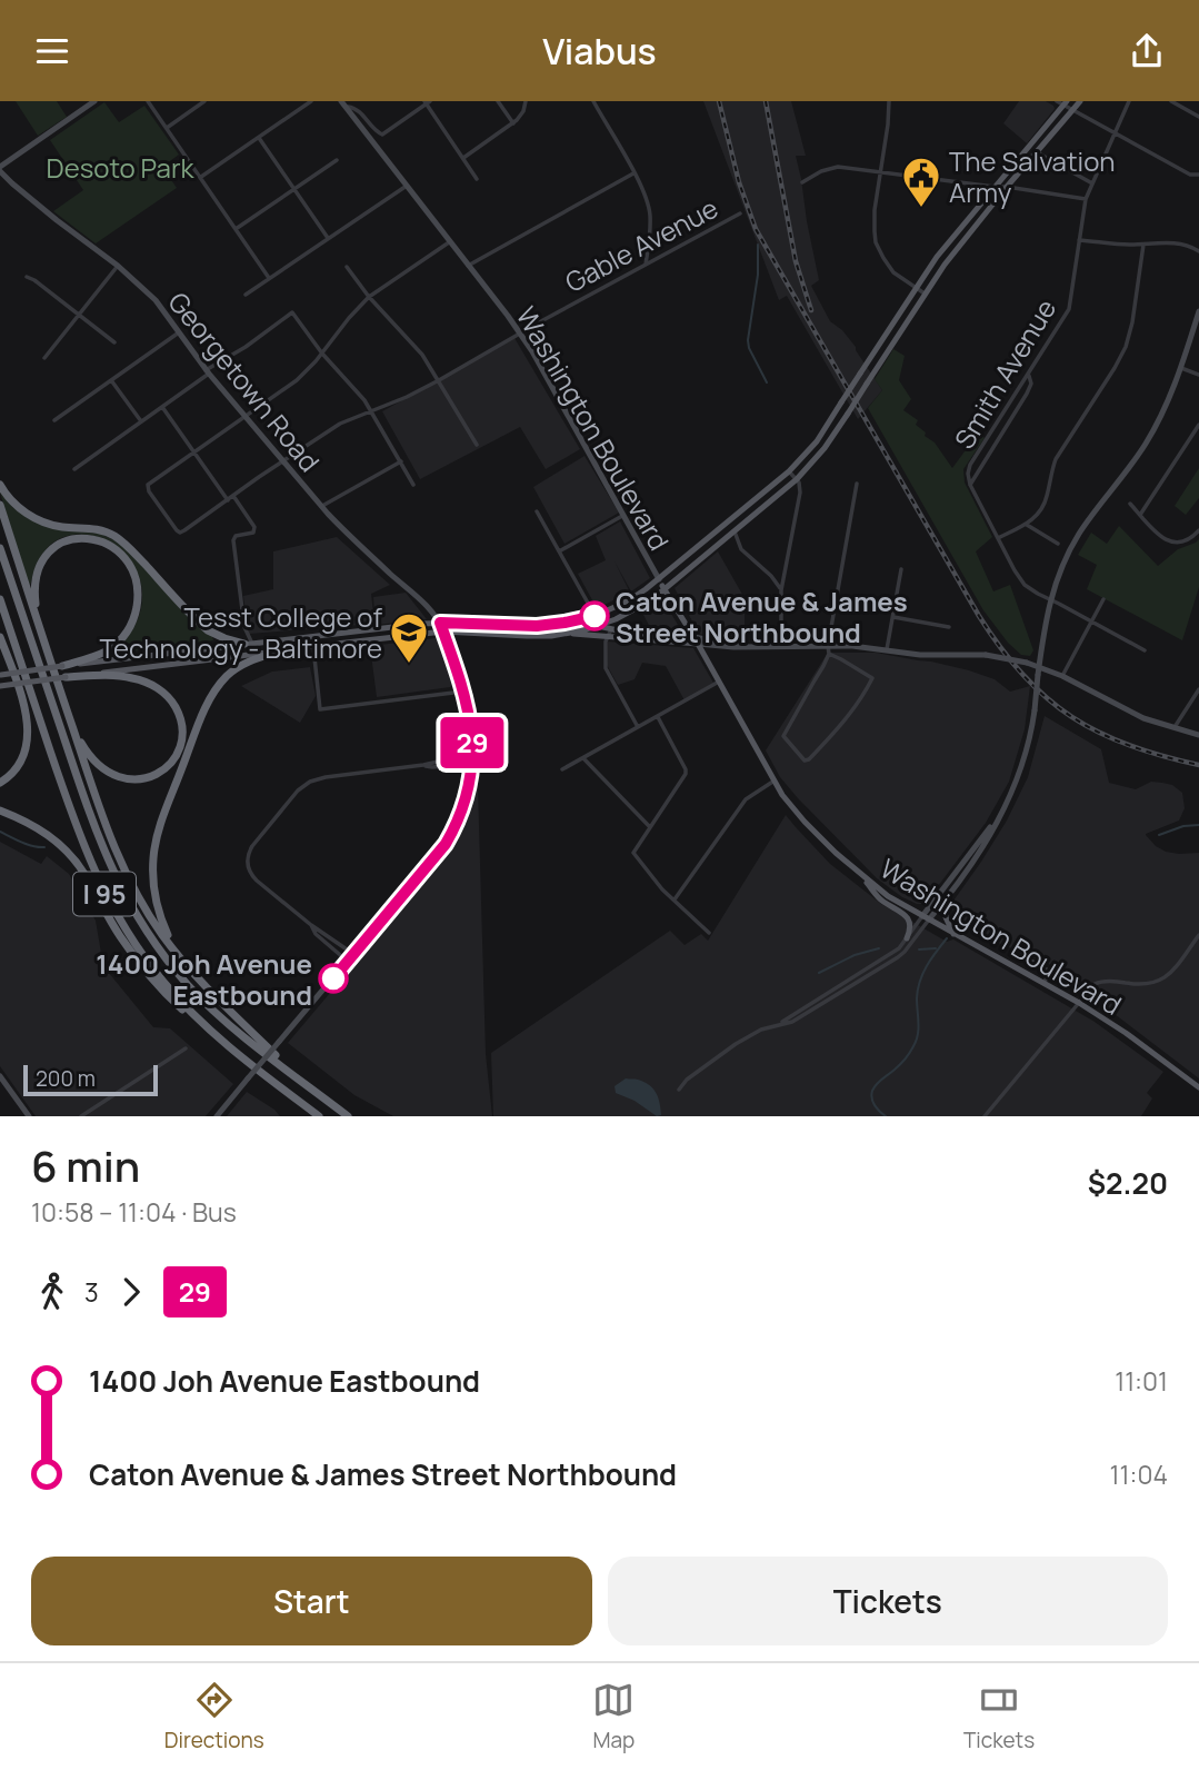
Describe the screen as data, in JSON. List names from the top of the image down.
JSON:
{
  "streets": {
    "highway": ["I 95"],
    "main road": ["Washington Boulevard"],
    "street": ["Gable Avenue", "Smith Avenue", "Georgetown Road"]
  },
  "crossings": [
    ["Gable Avenue", "Georgetown Road"],
    ["Gable Avenue", "Washington Boulevard"]
  ],
  "parks": ["Desoto Park"],
  "places": {
    "public building": ["The Salvation Army"],
    "other": ["Caton Avenue & James Street Northbound", "1400 Joh Avenue Eastbound"],
    "school or university": ["Tesst College of Technology - Baltimore"]
  },
  "lines": ["bus line 29"],
  "scale_bar": "200 m",
  "page": {
    "header": "Viabus",
    "on_map": "29",
    "scale": "200 m",
    "heading": ["6 min", "10:58 – 11:04 · Bus", "$2.20"],
    "legs": ["3", "29"],
    "list": [
      {
        "name": "1400 Joh Avenue Eastbound",
        "value": "11:01"
      },
      {
        "name": "Caton Avenue & James Street Northbound",
        "value": "11:04"
      }
    ],
    "buttons": ["Start", "Tickets"],
    "tabs": ["Directions", "Map", "Tickets"]
  }
}
